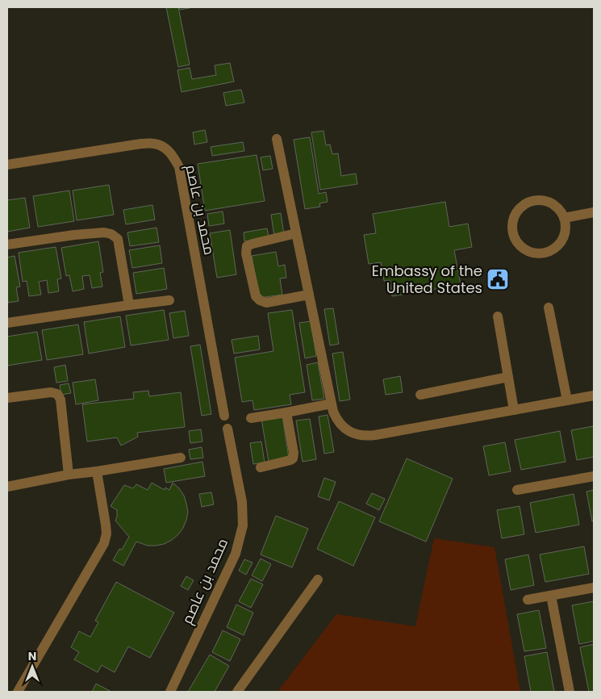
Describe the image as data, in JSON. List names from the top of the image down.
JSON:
{
  "streets": {
    "street": ["محمد بن عاصم"]
  },
  "places": {
    "public building": ["Embassy of the United States"]
  },
  "north": "top"
}
